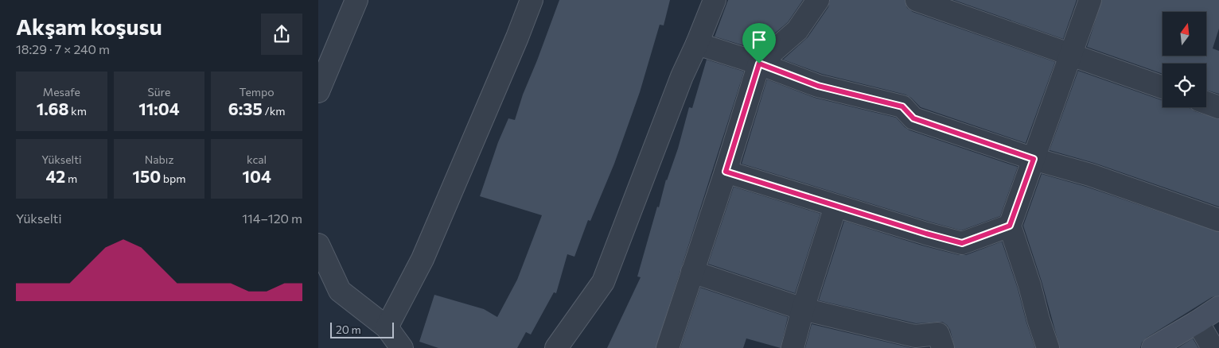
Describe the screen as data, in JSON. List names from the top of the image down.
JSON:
{
  "scale_bar": "20 m",
  "north": "top",
  "page": {
    "heading": ["Akşam koşusu", "18:29 · 7 × 240 m"],
    "stats": [
      ["Mesafe", "1.68 km"],
      ["Süre", "11:04"],
      ["Tempo", "6:35 /km"],
      ["Yükselti", "42 m"],
      ["Nabız", "150 bpm"],
      ["kcal", "104"]
    ],
    "chart": ["Yükselti", "114–120 m"],
    "scale": "20 m"
  }
}
